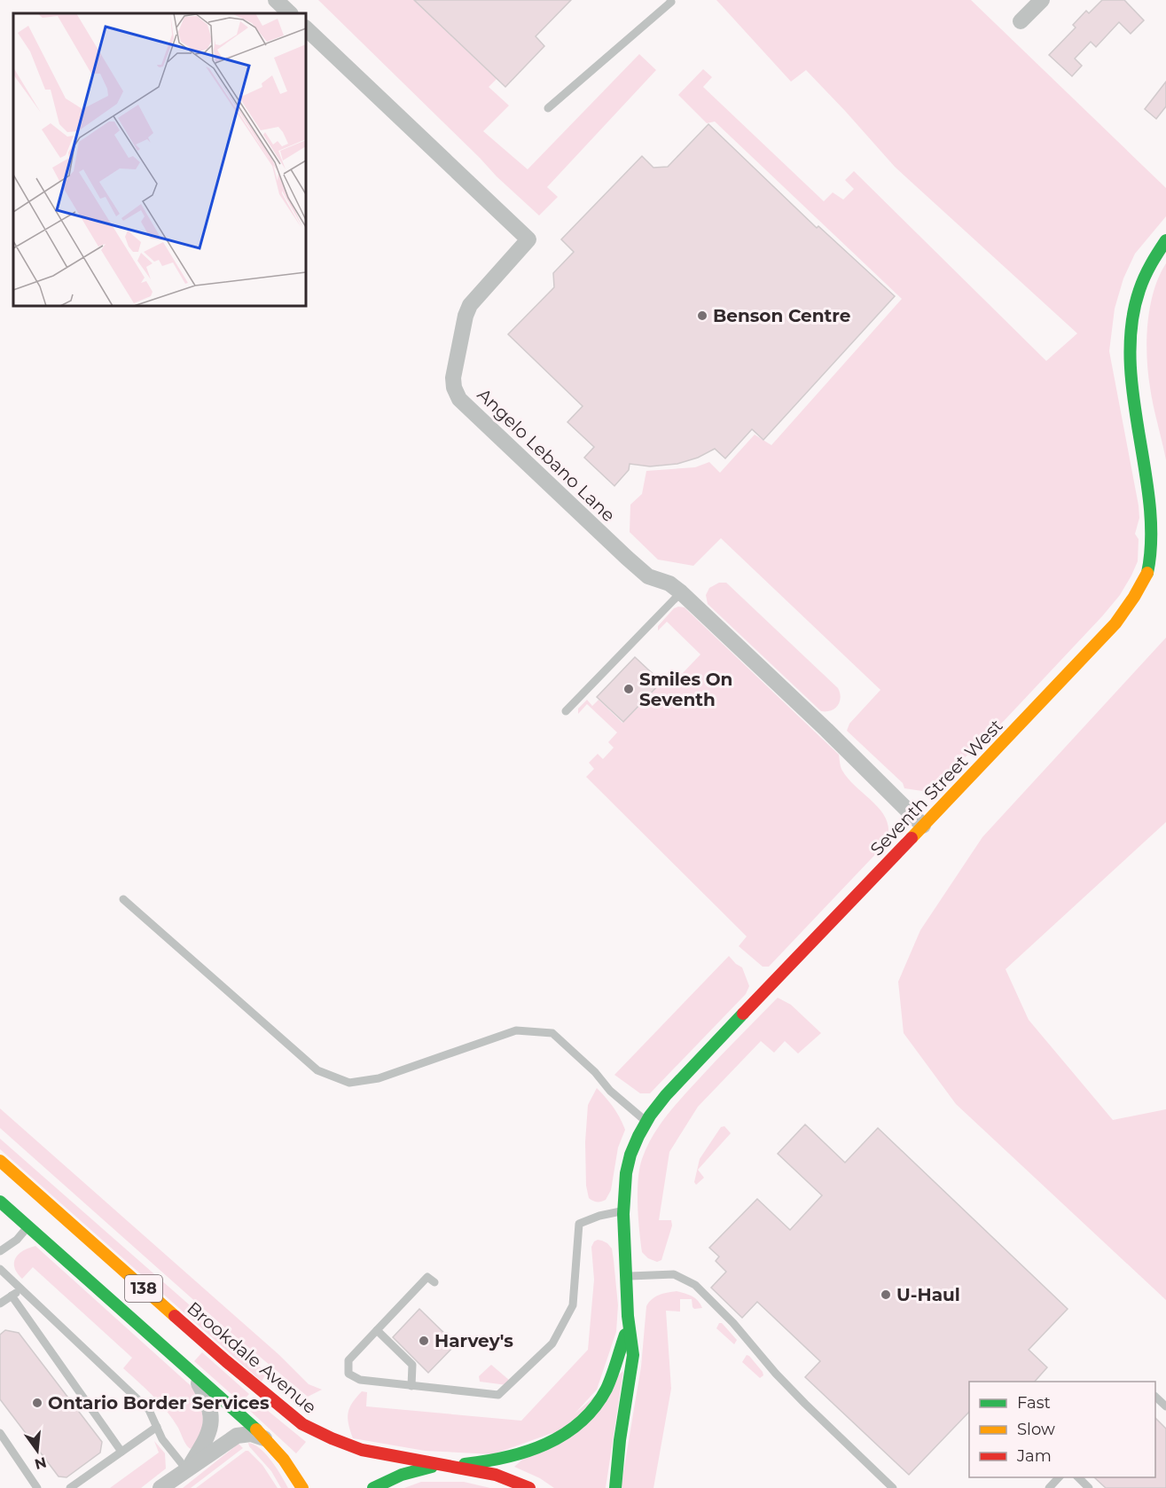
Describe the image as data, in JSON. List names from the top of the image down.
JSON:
{
  "streets": {
    "street": [
      "Angelo Lebano Lane",
      "Seventh Street West",
      "138",
      "Brookdale Avenue"
    ]
  },
  "crossings": [
    ["Angelo Lebano Lane", "Seventh Street West"],
    ["Seventh Street West", "Brookdale Avenue"]
  ],
  "places": [
    "Benson Centre",
    "Smiles On Seventh",
    "U-Haul",
    "Harvey's",
    "Ontario Border Services"
  ],
  "legend": ["Fast", "Slow", "Jam"],
  "north": "bottom"
}
